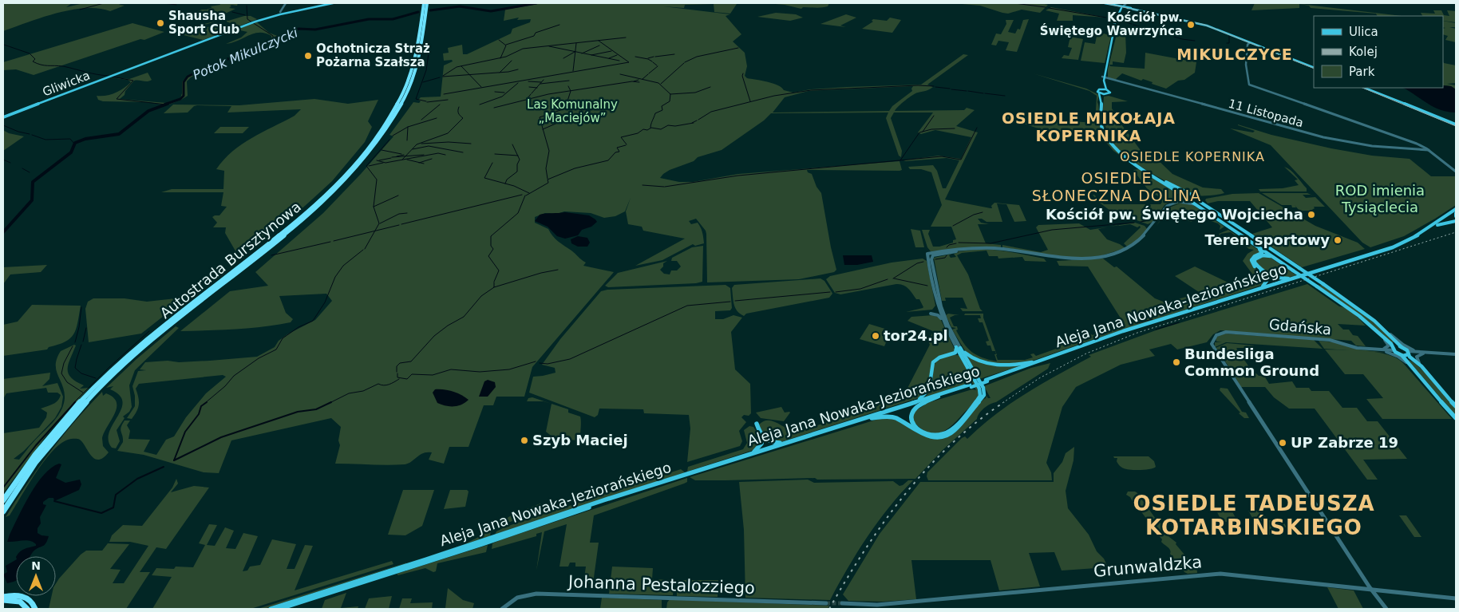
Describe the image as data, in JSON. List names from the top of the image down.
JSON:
{
  "streets": {
    "highway": ["Autostrada Bursztynowa"],
    "main road": ["Gliwicka", "Aleja Jana Nowaka-Jeziorańskiego"],
    "street": [
      "11 Listopada",
      "Gdańska",
      "Grunwaldzka",
      "Johanna Pestalozziego"
    ]
  },
  "crossings": [
    ["Gdańska", "Grunwaldzka"]
  ],
  "districts": [
    "MIKULCZYCE",
    "OSIEDLE MIKOŁAJA KOPERNIKA",
    "OSIEDLE KOPERNIKA",
    "OSIEDLE SŁONECZNA DOLINA",
    "OSIEDLE TADEUSZA KOTARBIŃSKIEGO"
  ],
  "water": ["Potok Mikulczycki"],
  "parks": ["Las Komunalny „Maciejów”", "ROD imienia Tysiąclecia"],
  "places": [
    "Shausha Sport Club",
    "Kościół pw. Świętego Wawrzyńca",
    "Ochotnicza Straż Pożarna Szałsza",
    "Kościół pw. Świętego Wojciecha",
    "Teren sportowy",
    "tor24.pl",
    "Bundesliga Common Ground",
    "Szyb Maciej",
    "UP Zabrze 19"
  ],
  "legend": ["Ulica", "Kolej", "Park"],
  "north": "top"
}
